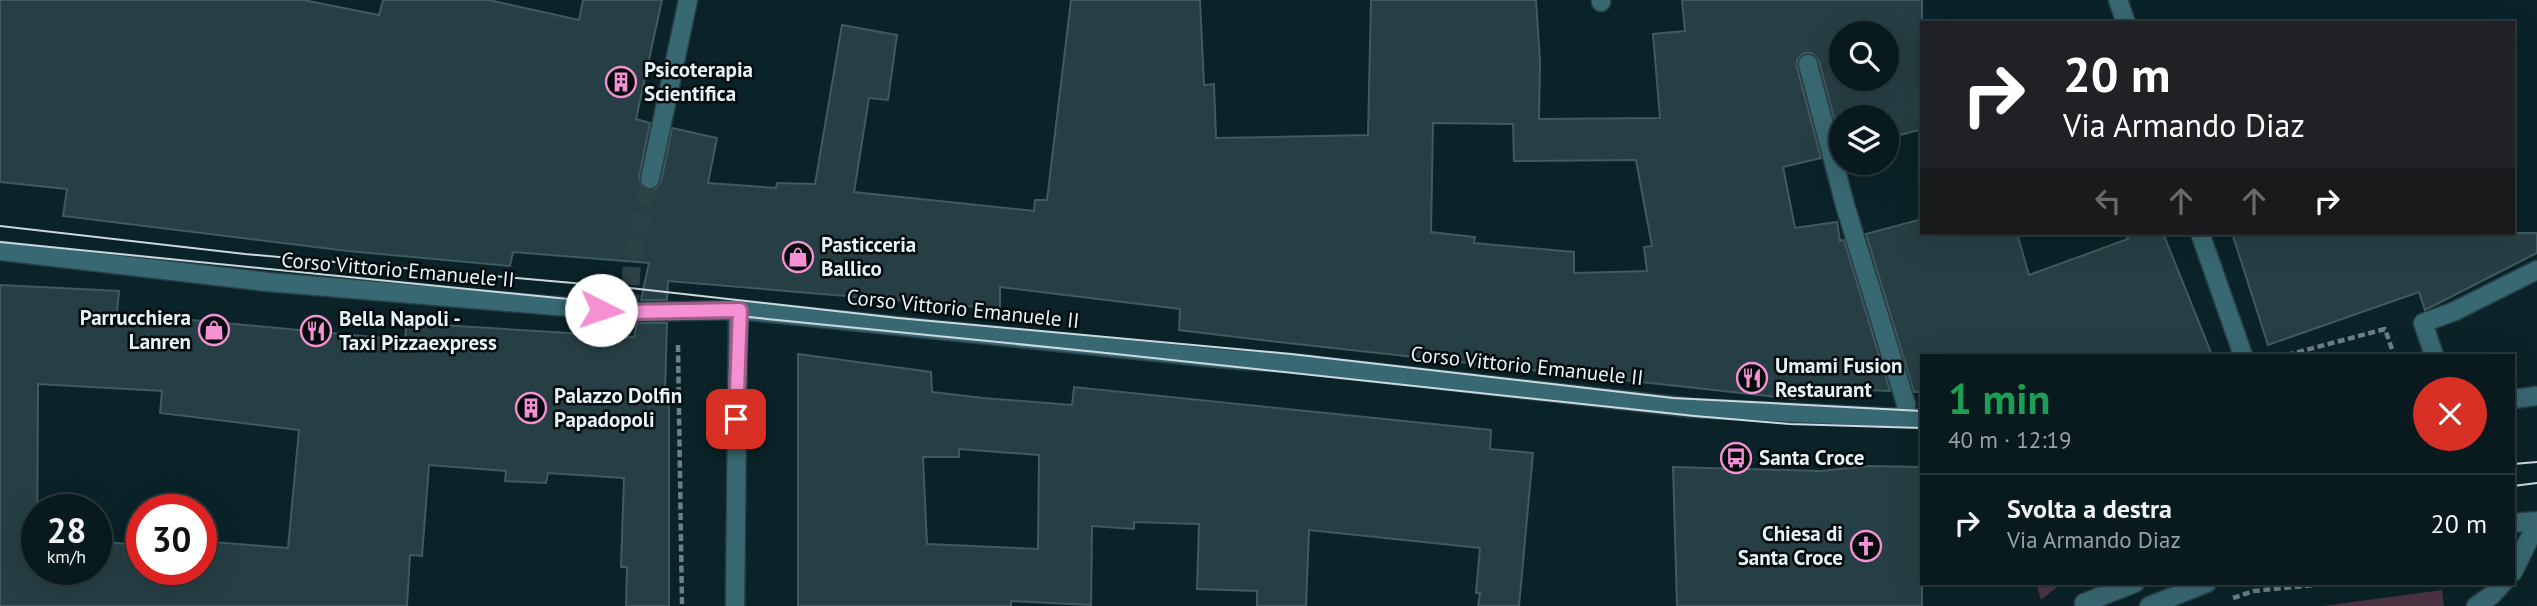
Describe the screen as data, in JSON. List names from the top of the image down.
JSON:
{
  "streets": {
    "street": ["Corso Vittorio Emanuele II"]
  },
  "places": {
    "building": ["Psicoterapia Scientifica", "Palazzo Dolfin Papadopoli"],
    "shop": ["Pasticceria Ballico", "Parrucchiera Lanren"],
    "restaurant": ["Bella Napoli - Taxi Pizzaexpress", "Umami Fusion Restaurant"],
    "bus stop": ["Santa Croce"],
    "church": ["Chiesa di Santa Croce"]
  },
  "page": {
    "turn": ["20 m", "Via Armando Diaz"],
    "heading": ["1 min", "40 m · 12:19"],
    "list": [
      {
        "name": "Svolta a destra",
        "note": "Via Armando Diaz",
        "value": "20 m"
      }
    ],
    "speed": "28 km/h",
    "limit": "30"
  }
}
